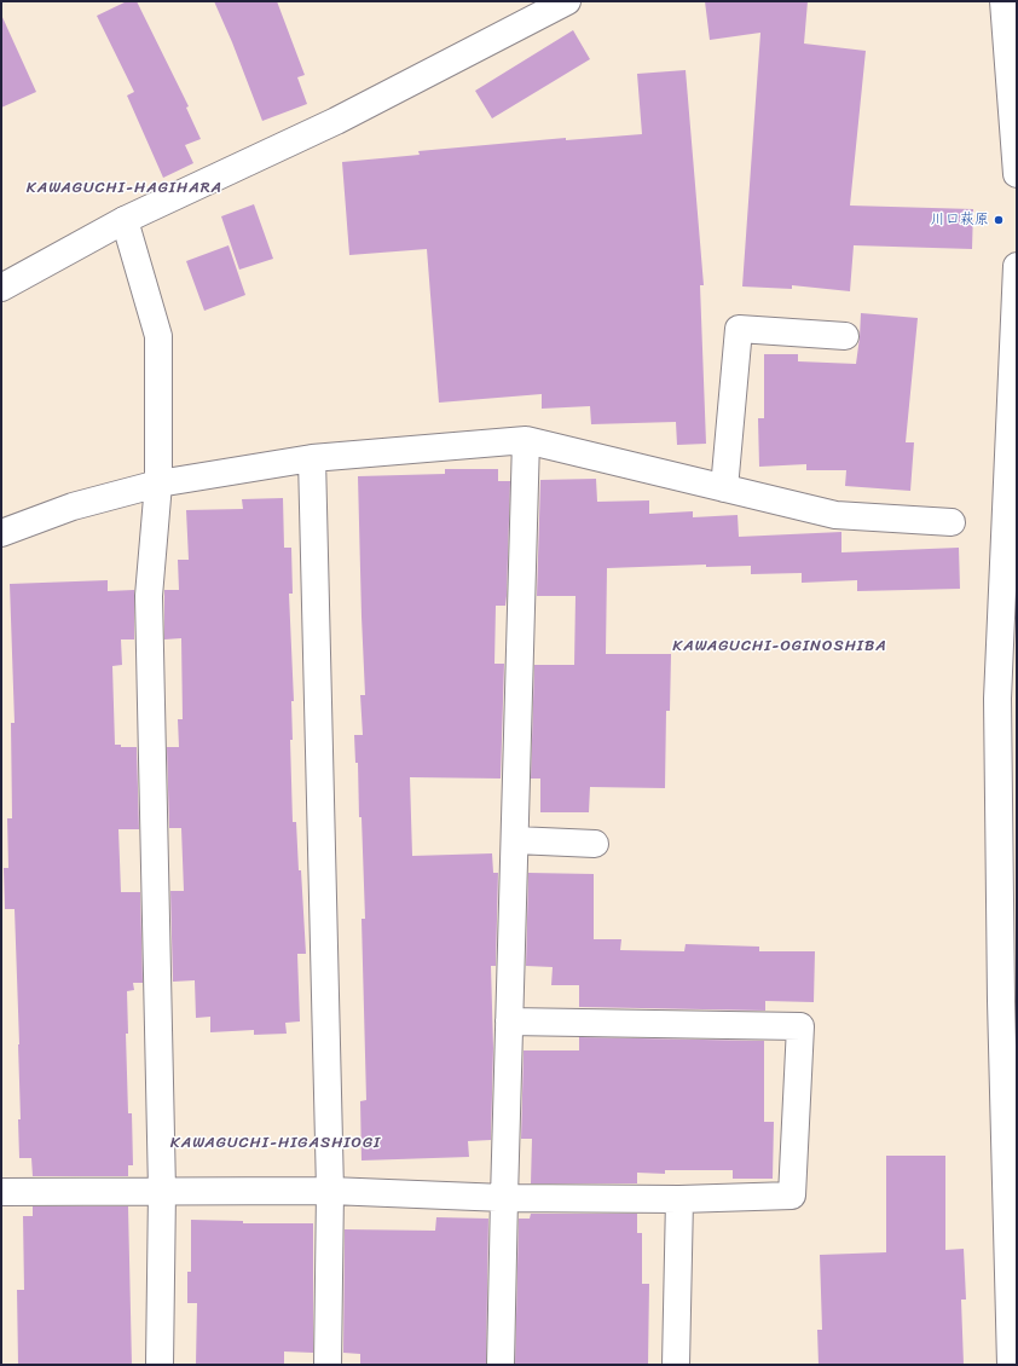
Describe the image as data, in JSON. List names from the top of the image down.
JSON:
{
  "districts": ["KAWAGUCHI-HAGIHARA", "KAWAGUCHI-OGINOSHIBA", "KAWAGUCHI-HIGASHIOGI"],
  "places": ["川口萩原"]
}
